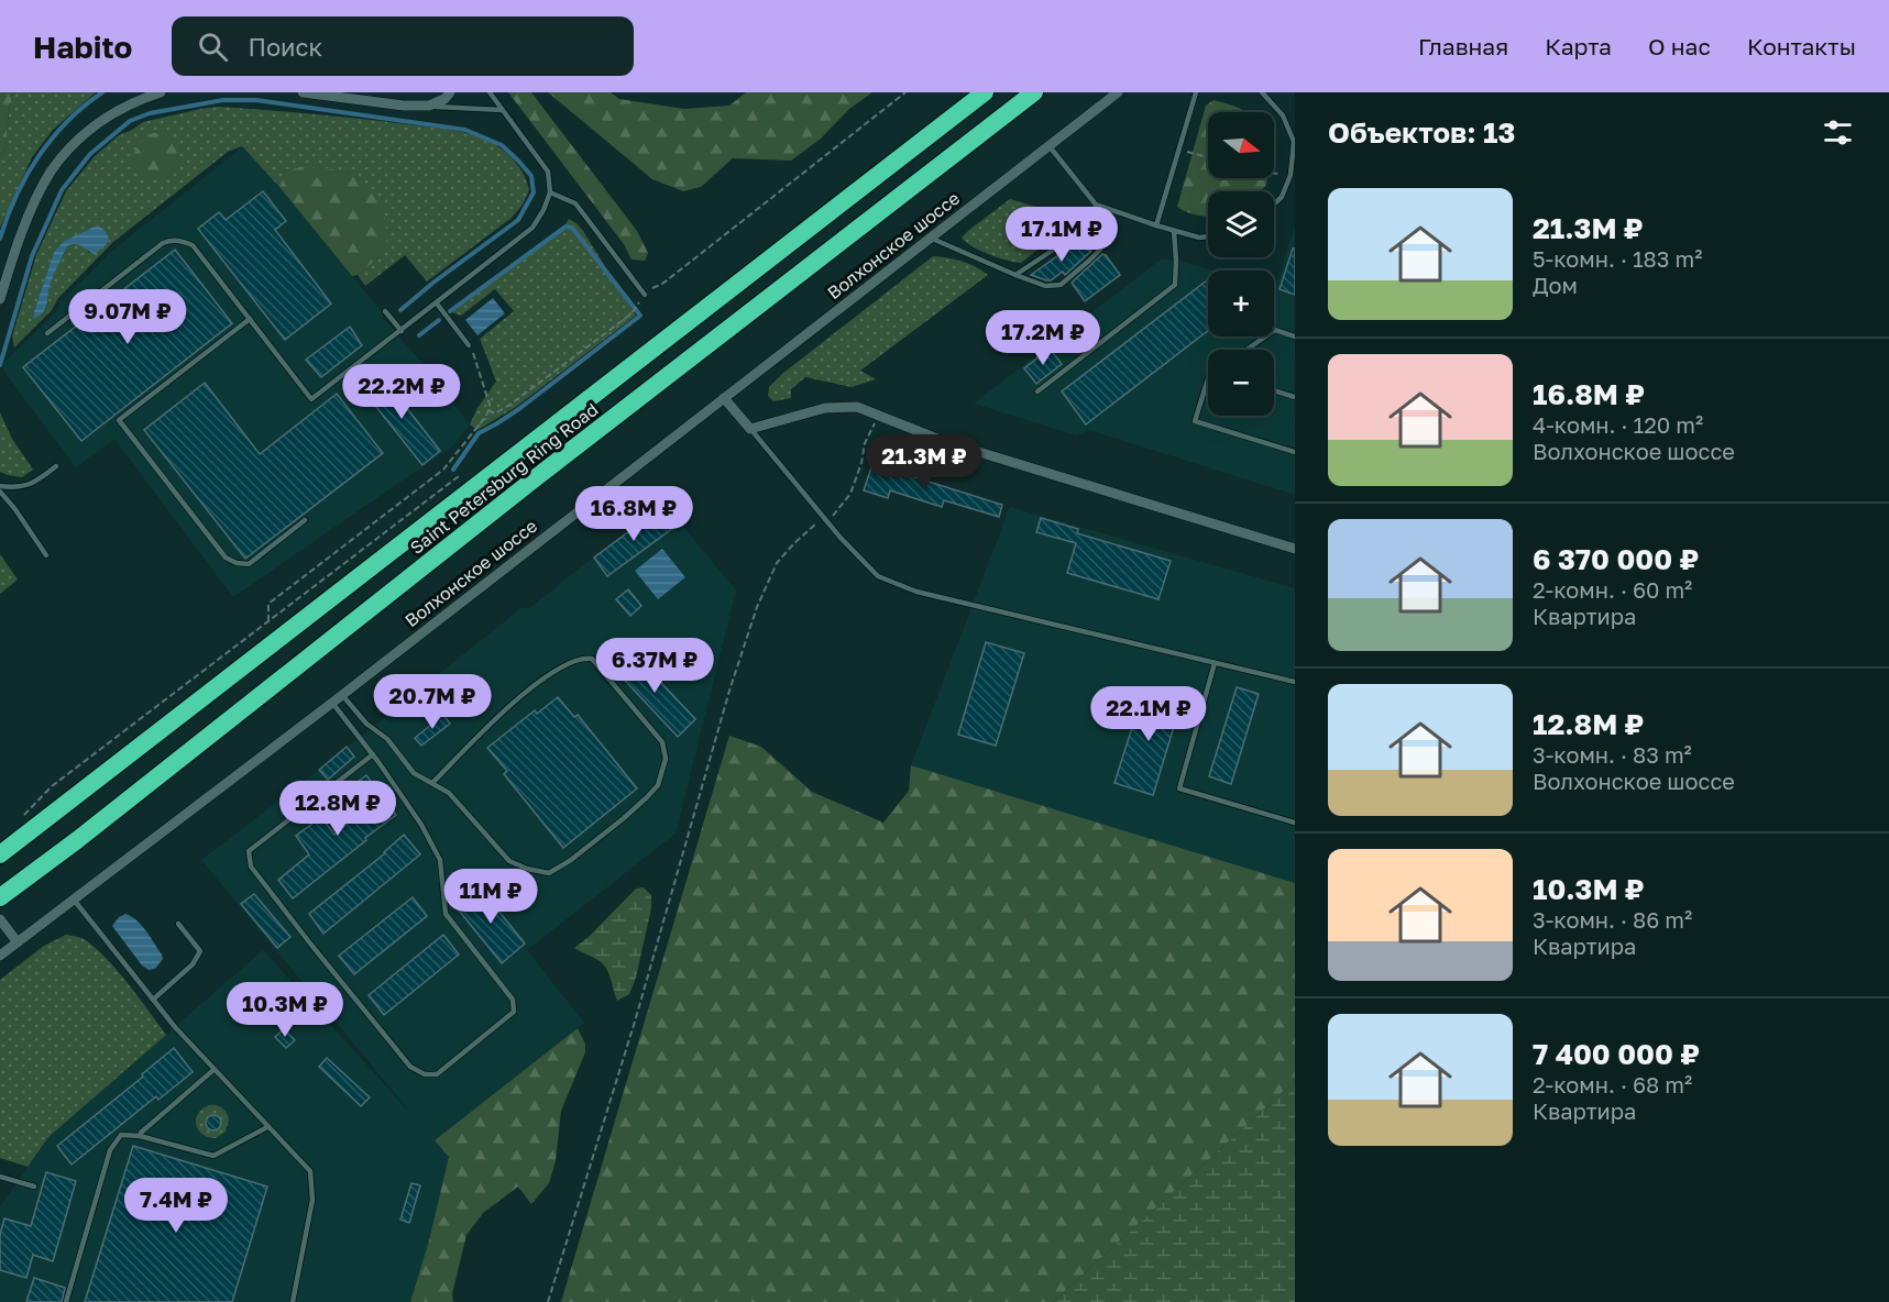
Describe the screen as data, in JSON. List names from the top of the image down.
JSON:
{
  "streets": {
    "highway": ["Saint Petersburg Ring Road"],
    "street": ["Волхонское шоссе"]
  },
  "north": "right",
  "page": {
    "header": "Habito",
    "search": "Поиск",
    "nav": [
      "Главная",
      "Карта",
      "О нас",
      "Контакты"
    ],
    "heading": "Объектов: 13",
    "map_buttons": ["+", "−"],
    "list": [
      {
        "name": "21.3M ₽",
        "note": "5-комн. · 183 m² · Дом"
      },
      {
        "name": "16.8M ₽",
        "note": "4-комн. · 120 m² · Волхонское шоссе"
      },
      {
        "name": "6 370 000 ₽",
        "note": "2-комн. · 60 m² · Квартира"
      },
      {
        "name": "12.8M ₽",
        "note": "3-комн. · 83 m² · Волхонское шоссе"
      },
      {
        "name": "10.3M ₽",
        "note": "3-комн. · 86 m² · Квартира"
      },
      {
        "name": "7 400 000 ₽",
        "note": "2-комн. · 68 m² · Квартира"
      }
    ],
    "price": [
      "17.1M ₽",
      "9.07M ₽",
      "17.2M ₽",
      "22.2M ₽",
      "21.3M ₽",
      "16.8M ₽",
      "6.37M ₽",
      "20.7M ₽",
      "22.1M ₽",
      "12.8M ₽",
      "11M ₽",
      "10.3M ₽",
      "7.4M ₽"
    ]
  }
}
